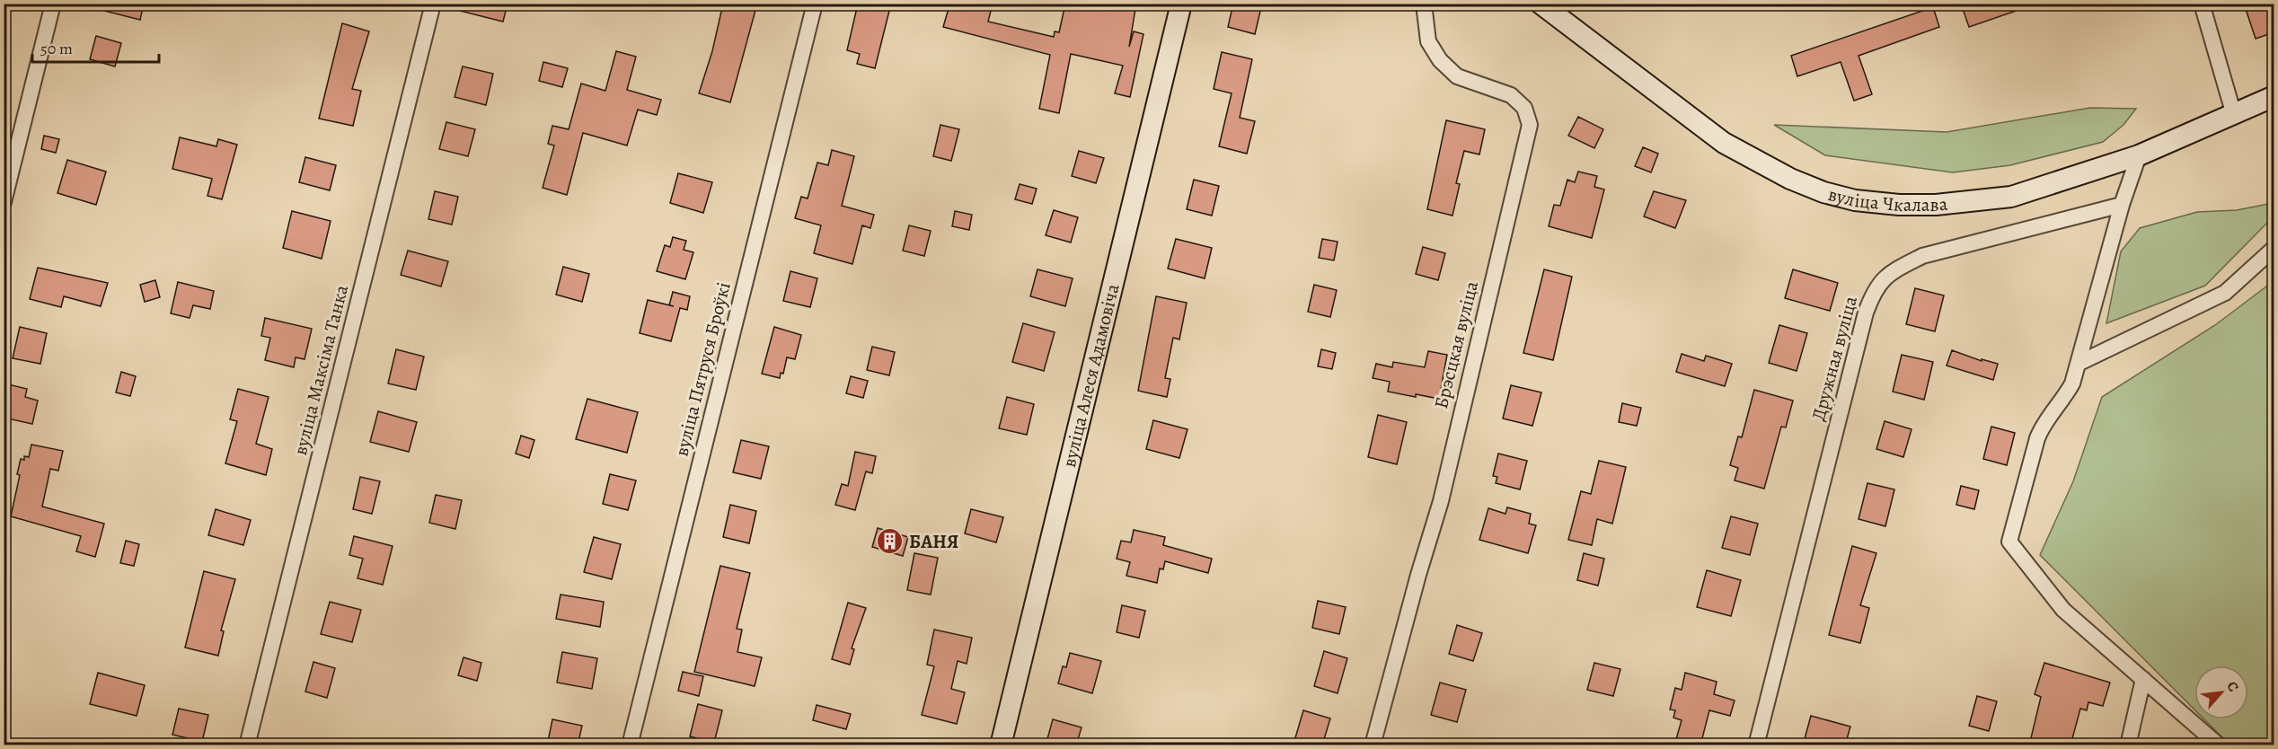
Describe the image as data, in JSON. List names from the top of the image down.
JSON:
{
  "streets": {
    "street": [
      "вуліца Чкалава",
      "Брэсцкая вуліца",
      "Дружная вуліца",
      "вуліца Пятруся Броўкі",
      "вуліца Максіма Танка",
      "вуліца Алеся Адамовіча"
    ]
  },
  "places": {
    "building": ["БАНЯ"]
  },
  "scale_bar": "50 m",
  "north": "top right"
}
